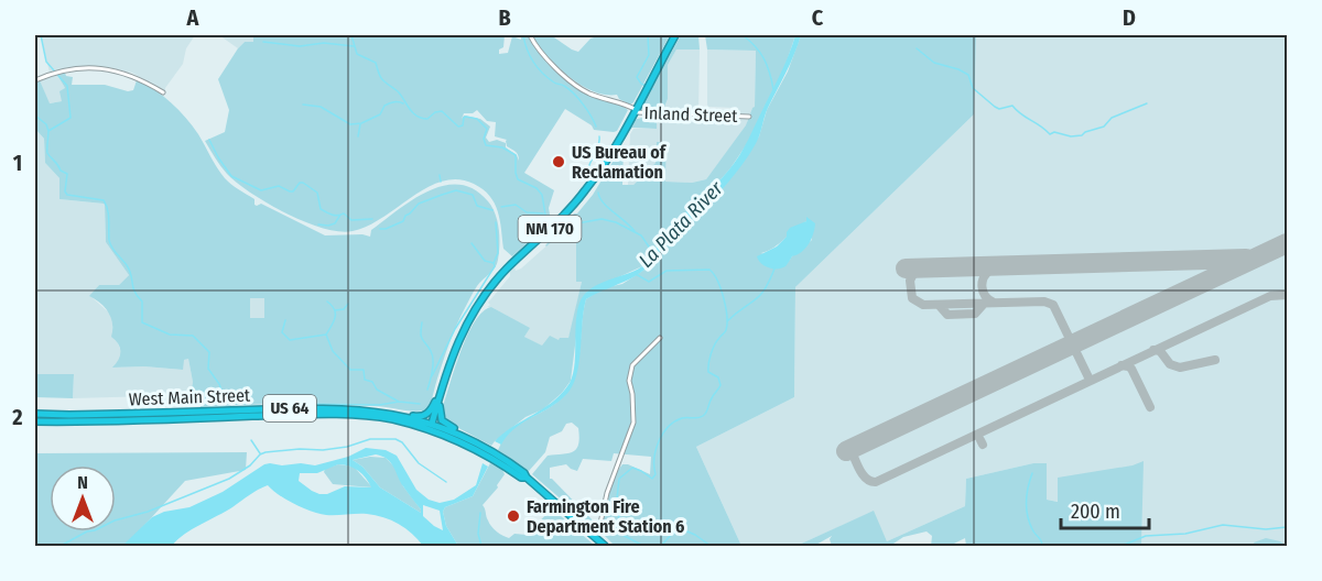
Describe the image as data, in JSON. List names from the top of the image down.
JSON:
{
  "streets": {
    "highway": ["NM 170", "West Main Street", "US 64"],
    "street": ["Inland Street"]
  },
  "crossings": [
    ["Inland Street", "NM 170"],
    ["NM 170", "West Main Street"]
  ],
  "water": ["La Plata River"],
  "places": ["US Bureau of Reclamation", "Farmington Fire Department Station 6"],
  "scale_bar": "200 m",
  "north": "top",
  "grid": {
    "columns": [
      "A",
      "B",
      "C",
      "D"
    ],
    "rows": ["1", "2"]
  }
}
